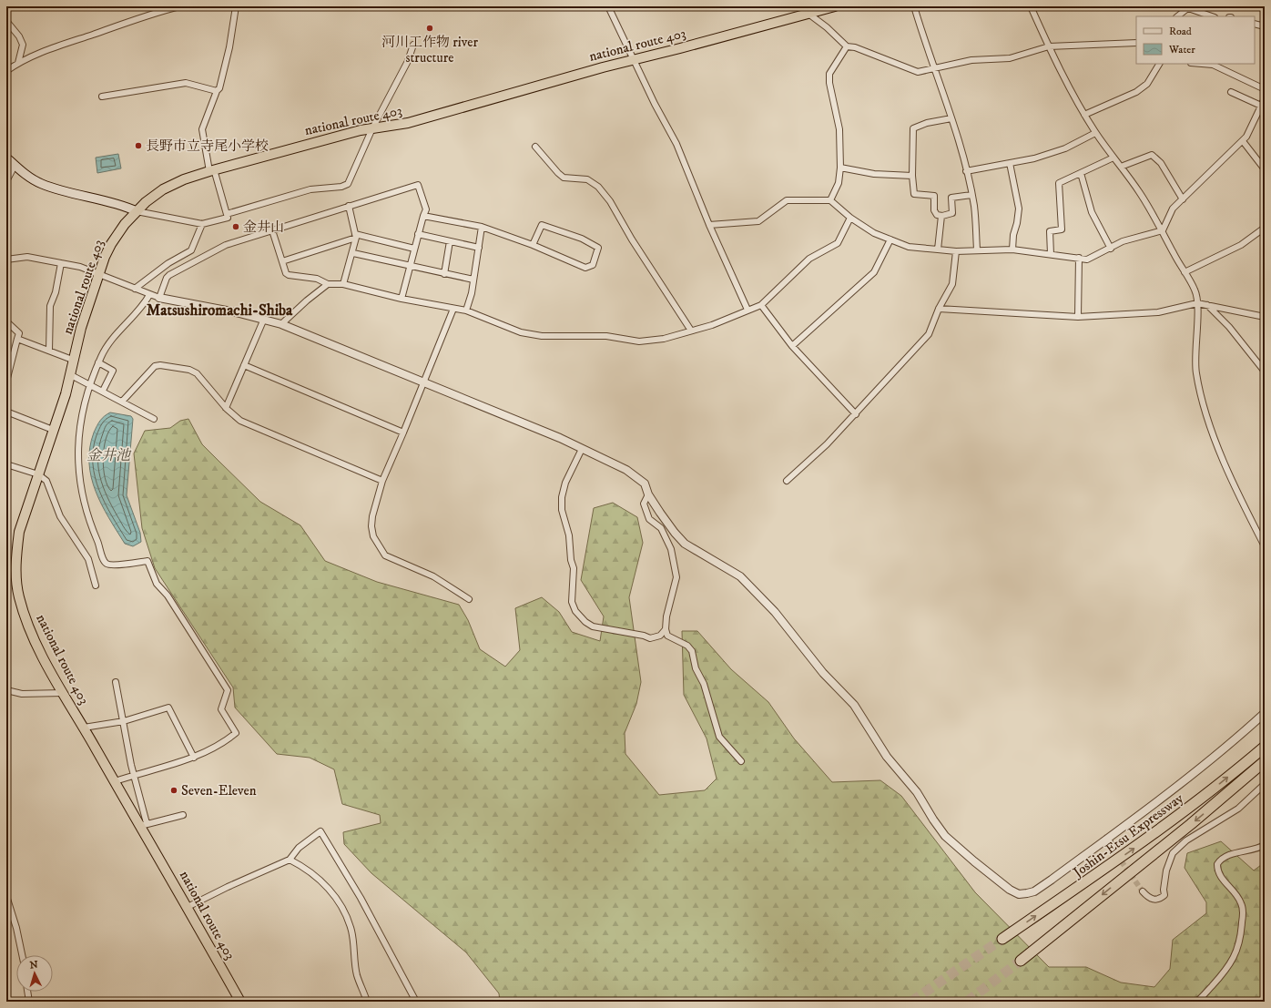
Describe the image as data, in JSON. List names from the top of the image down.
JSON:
{
  "streets": {
    "highway": ["national route 403", "Joshin-Etsu Expressway"]
  },
  "districts": ["Matsushiromachi-Shiba"],
  "water": ["金井池"],
  "places": [
    "河川工作物 river structure",
    "長野市立寺尾小学校",
    "金井山",
    "Seven-Eleven"
  ],
  "legend": ["Road", "Water"],
  "north": "top"
}
